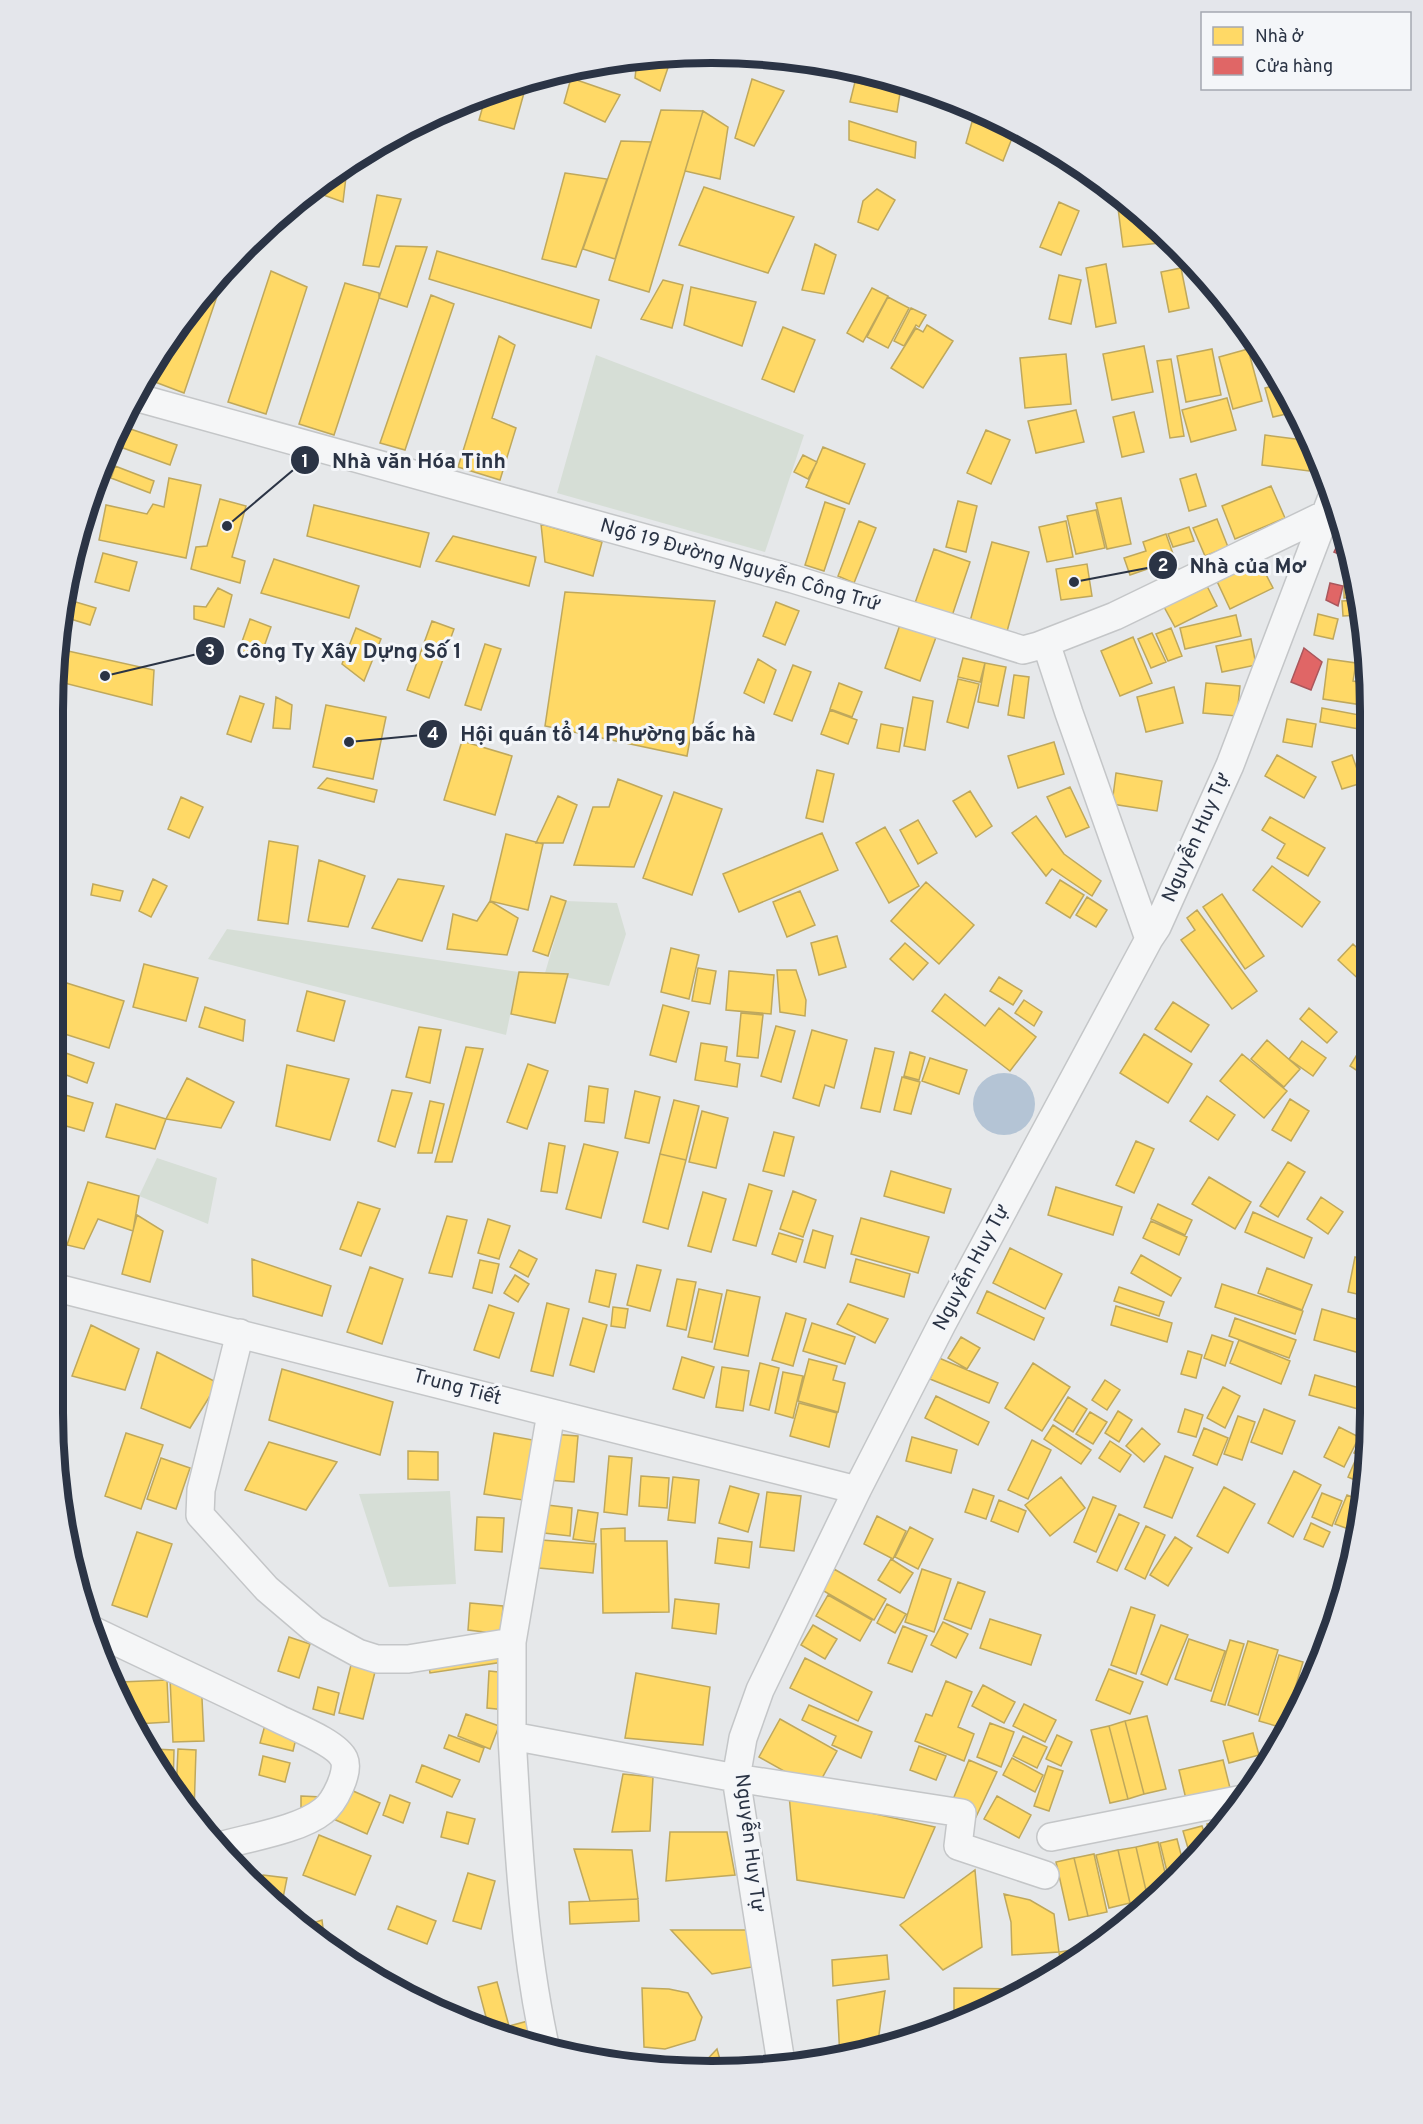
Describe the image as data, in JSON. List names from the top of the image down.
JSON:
{
  "streets": {
    "street": ["Ngõ 19 Đường Nguyễn Công Trứ", "Nguyễn Huy Tự", "Trung Tiết"]
  },
  "crossings": [
    ["Nguyễn Huy Tự", "Trung Tiết"]
  ],
  "places": [
    "Nhà văn Hóa Tỉnh",
    "Nhà của Mơ",
    "Công Ty Xây Dựng Số 1",
    "Hội quán tổ 14 Phường bắc hà"
  ],
  "legend": ["Nhà ở", "Cửa hàng"]
}
